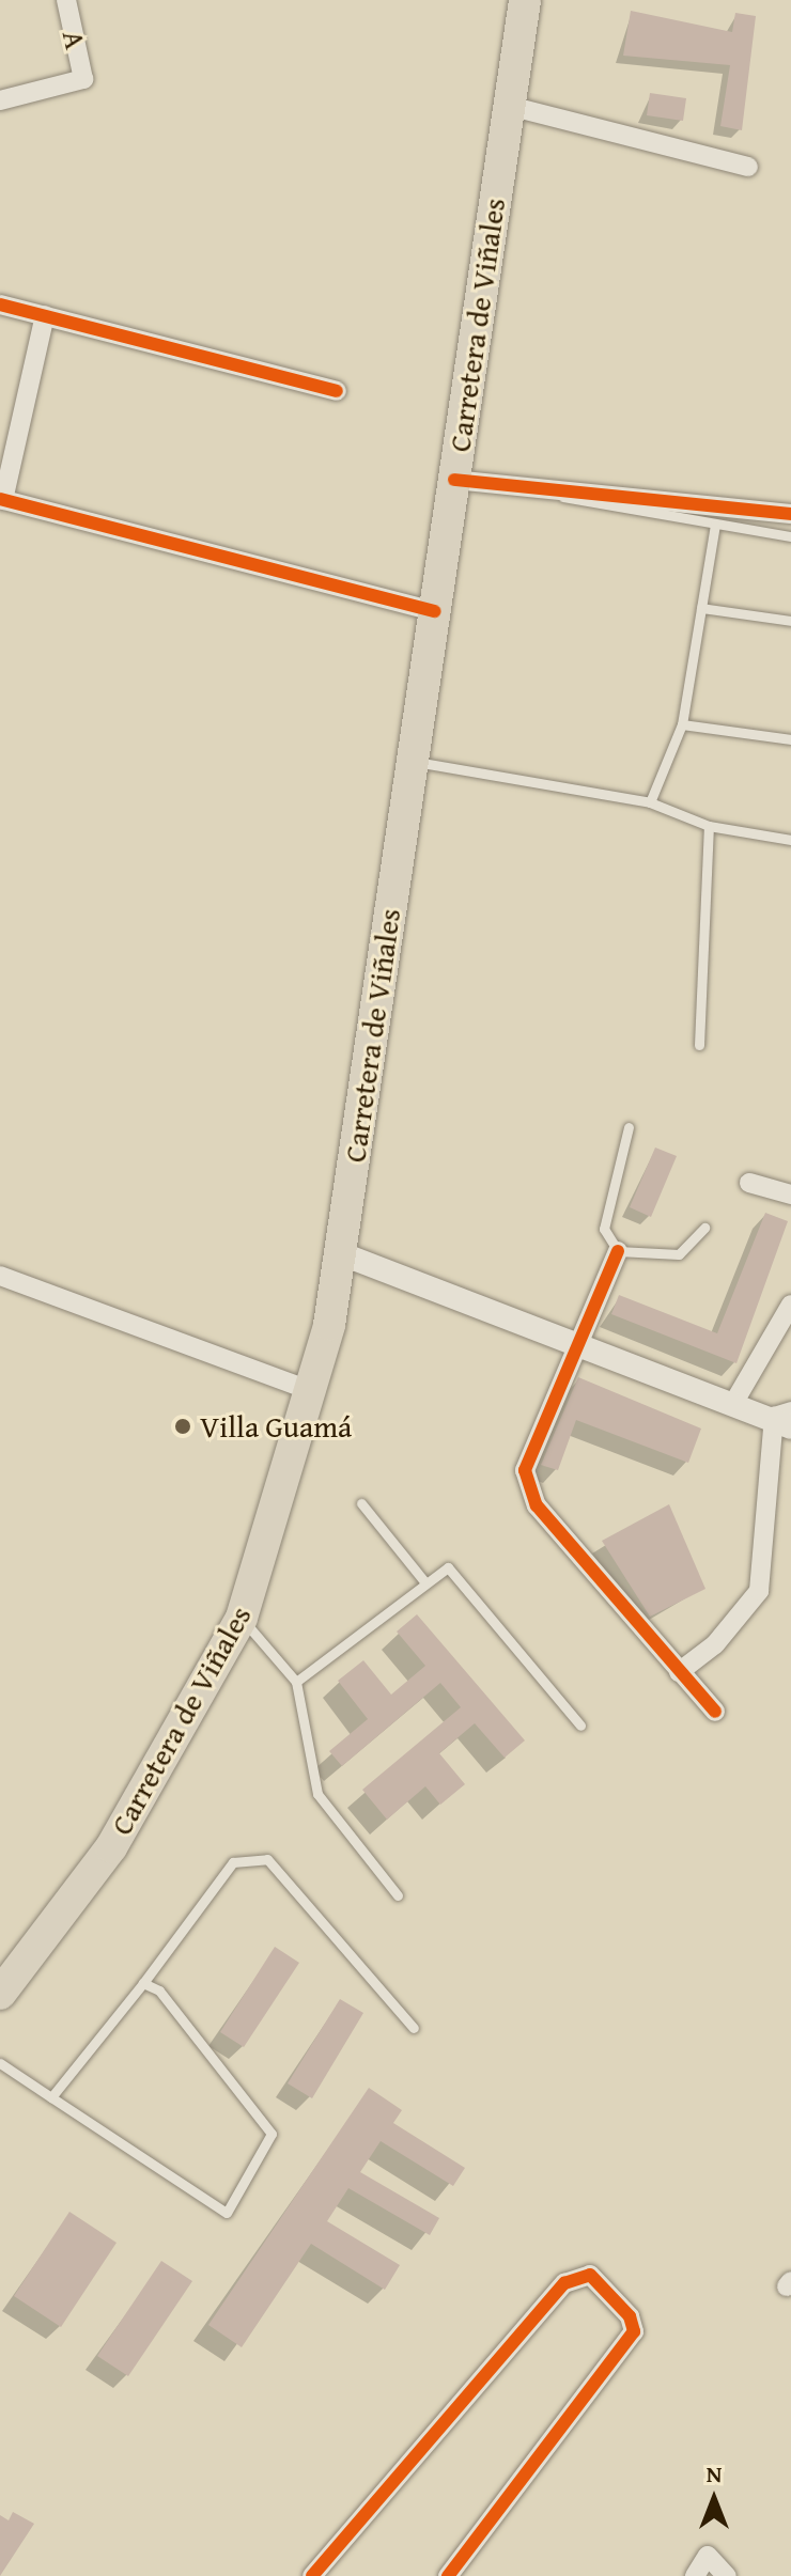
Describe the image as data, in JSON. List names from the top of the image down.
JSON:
{
  "streets": {
    "main road": ["Carretera de Viñales"],
    "street": ["A"]
  },
  "places": ["Villa Guamá"],
  "north": "top"
}
